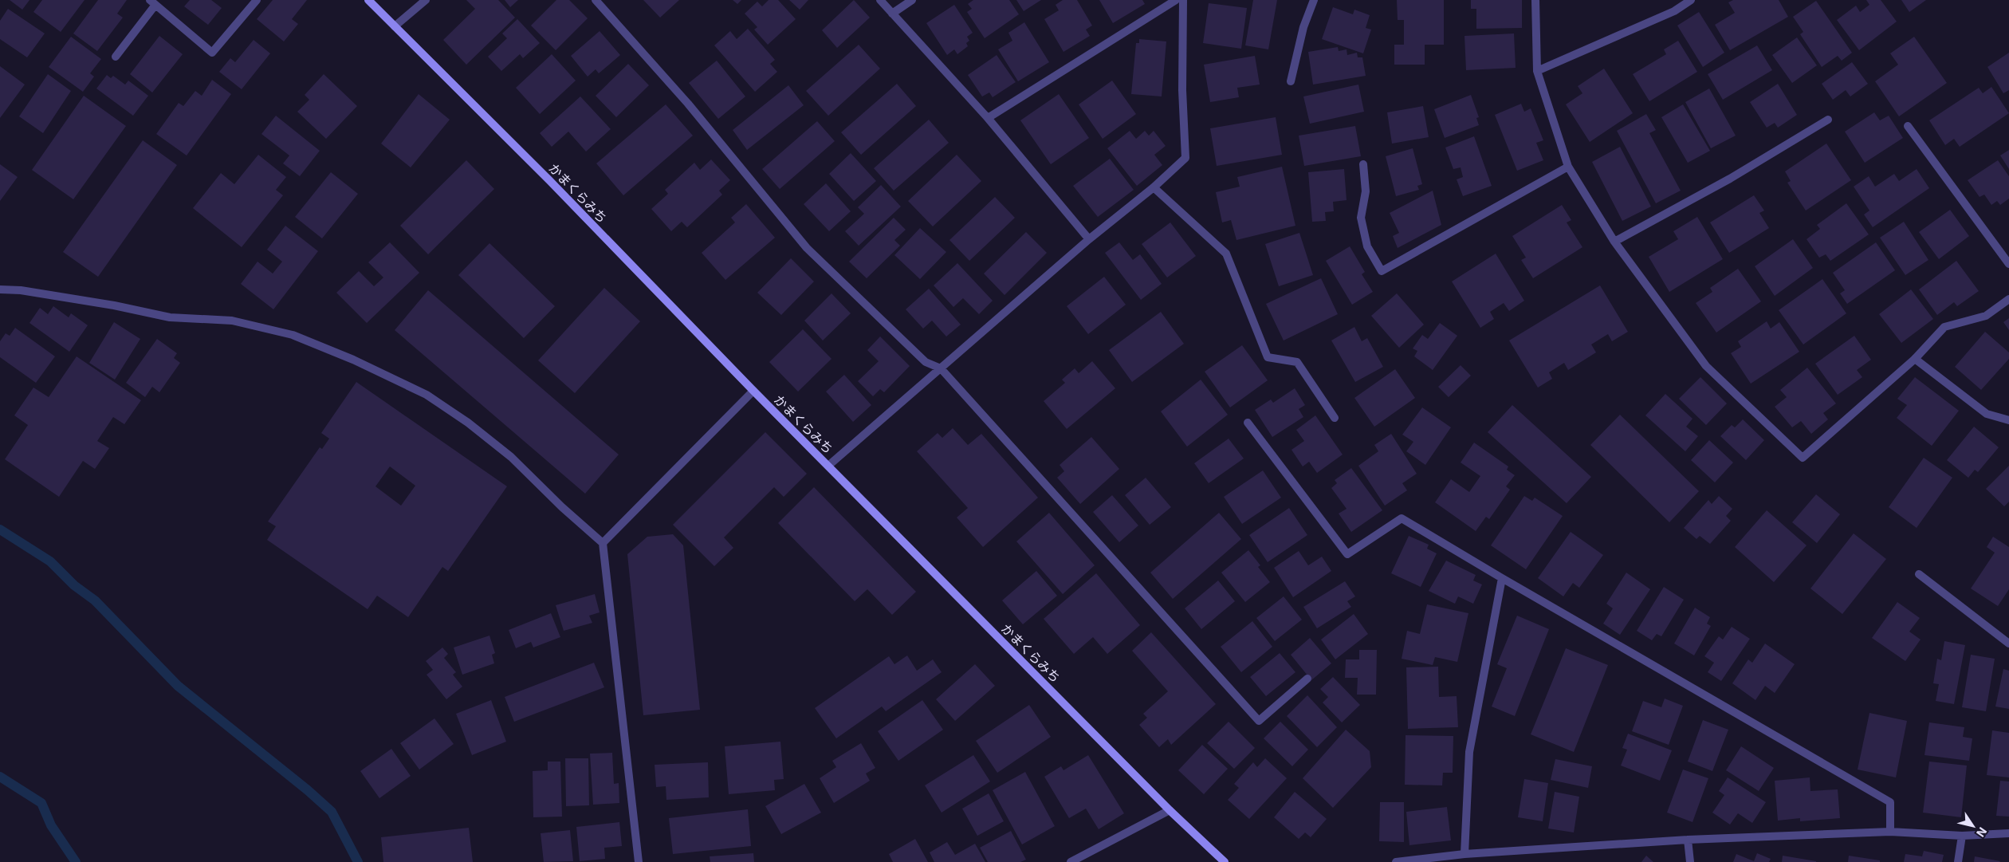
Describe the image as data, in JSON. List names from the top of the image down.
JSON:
{
  "streets": {
    "main road": ["かまくらみち"]
  },
  "north": "bottom right"
}
